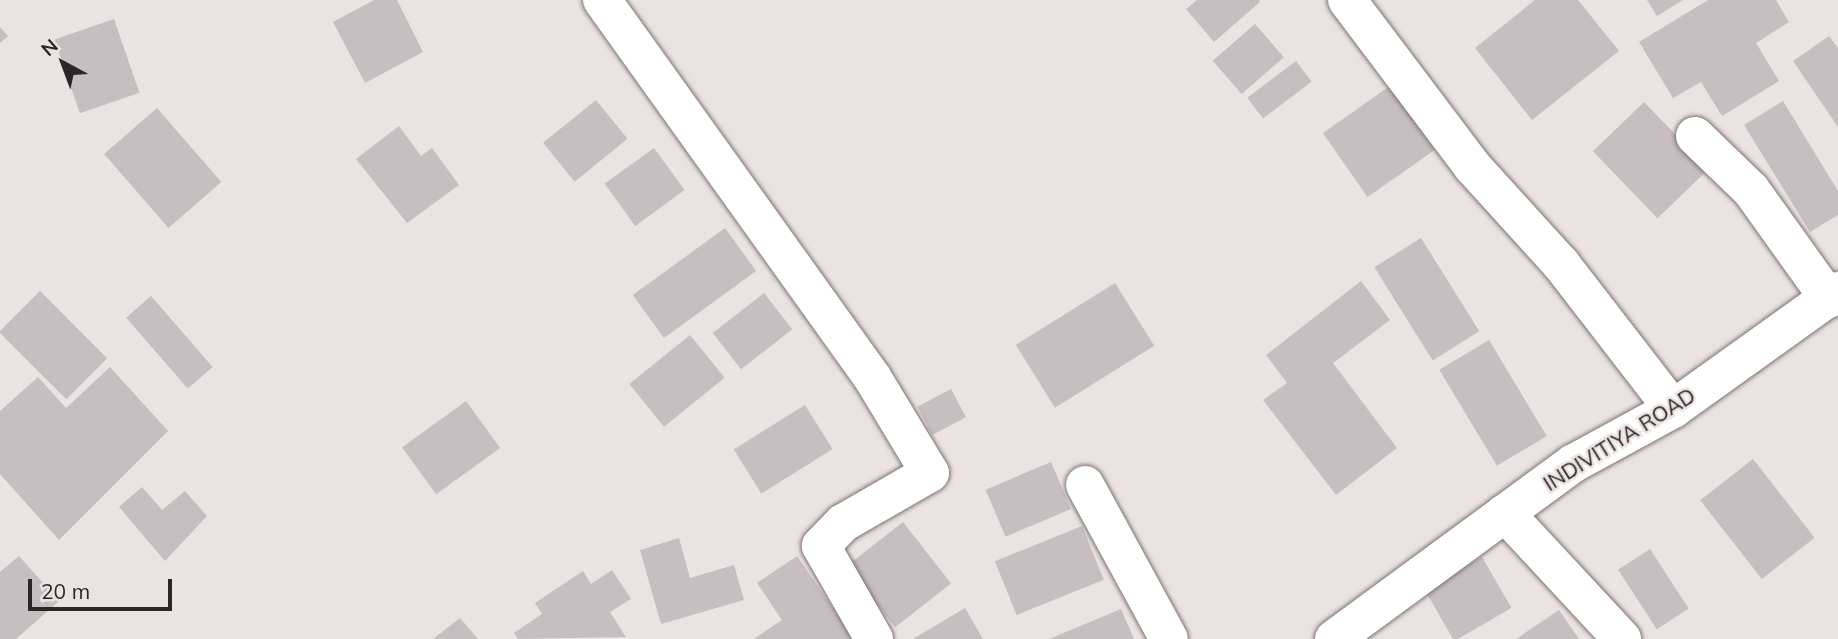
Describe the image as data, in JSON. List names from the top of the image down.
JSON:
{
  "streets": {
    "street": ["INDIVITIYA ROAD"]
  },
  "scale_bar": "20 m",
  "north": "top left"
}
